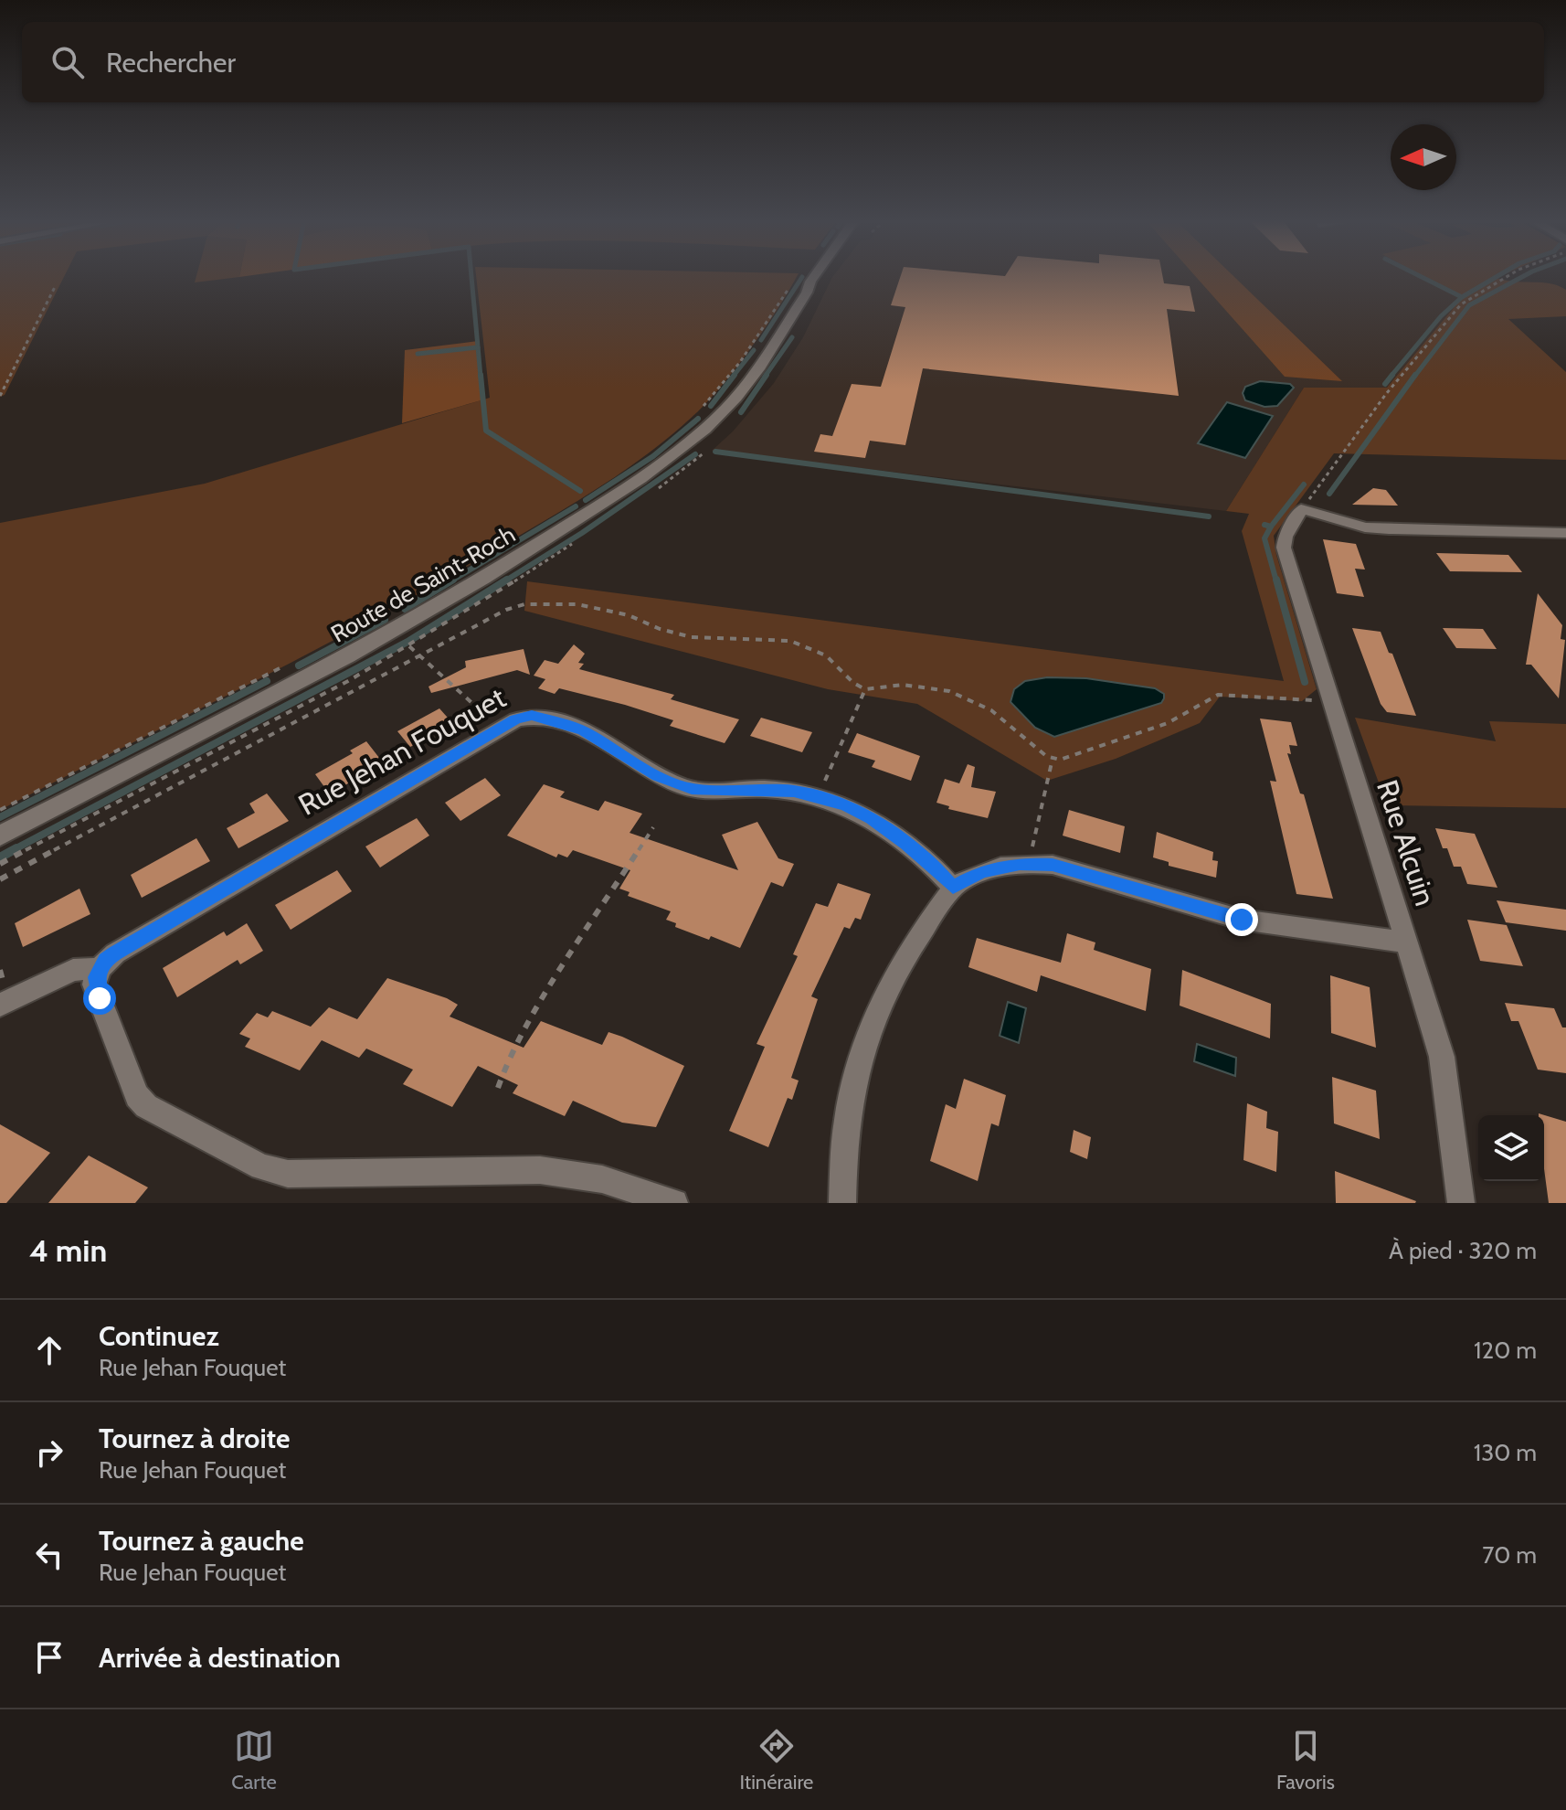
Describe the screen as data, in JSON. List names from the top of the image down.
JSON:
{
  "streets": {
    "street": ["Route de Saint-Roch", "Rue Jehan Fouquet", "Rue Alcuin"]
  },
  "north": "left",
  "page": {
    "search": "Rechercher",
    "heading": ["4 min", "À pied · 320 m"],
    "list": [
      ["Continuez", "Rue Jehan Fouquet", "120 m"],
      ["Tournez à droite", "Rue Jehan Fouquet", "130 m"],
      ["Tournez à gauche", "Rue Jehan Fouquet", "70 m"],
      "Arrivée à destination"
    ],
    "nav": ["Carte", "Itinéraire", "Favoris"]
  }
}
